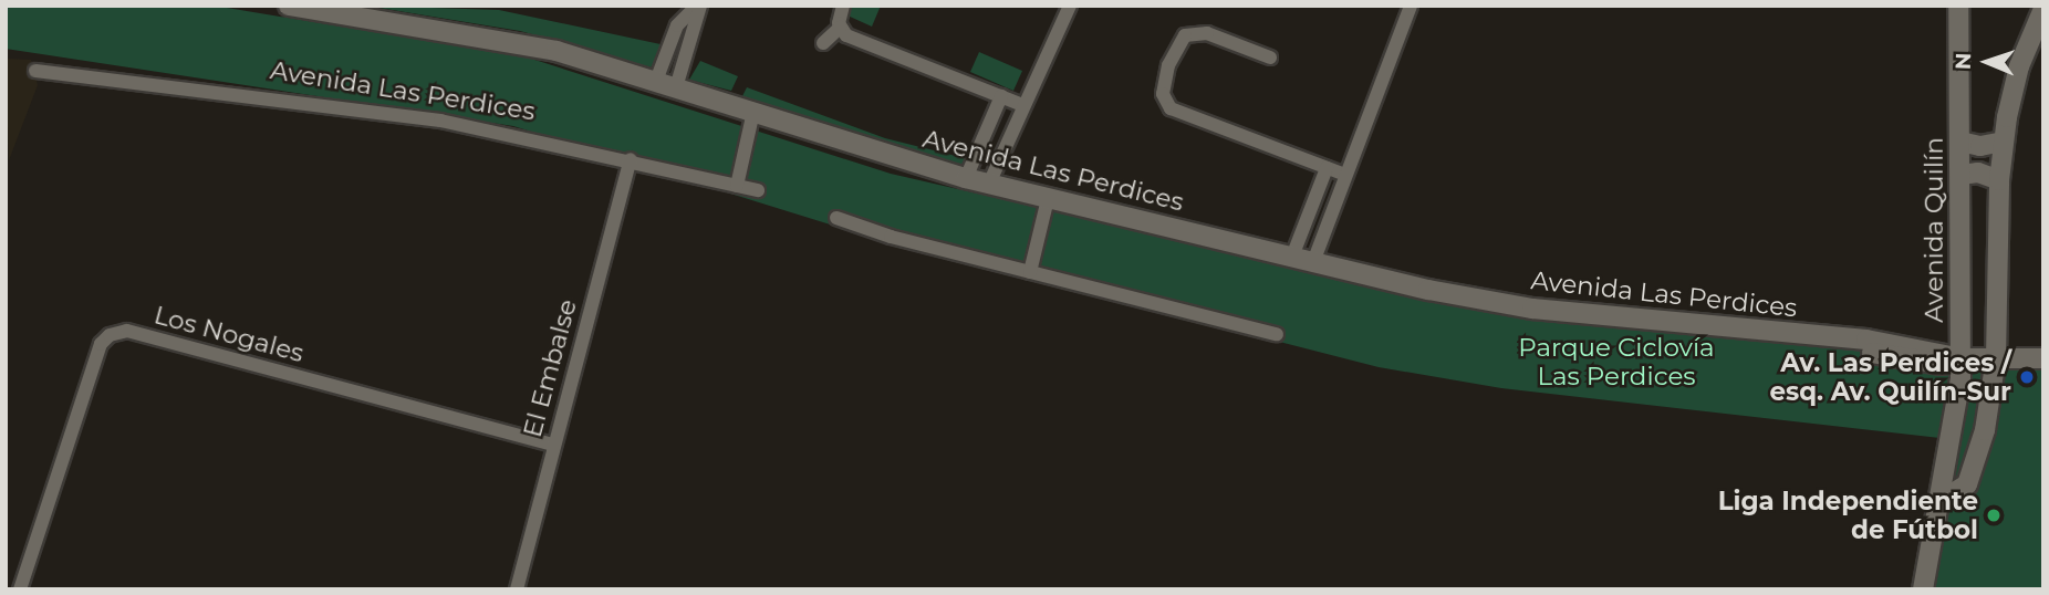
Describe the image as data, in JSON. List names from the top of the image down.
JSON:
{
  "streets": {
    "street": [
      "Avenida Las Perdices",
      "Avenida Quilín",
      "Los Nogales",
      "El Embalse"
    ]
  },
  "crossings": [
    ["Avenida Las Perdices", "Avenida Quilín"],
    ["Avenida Las Perdices", "El Embalse"],
    ["Los Nogales", "El Embalse"]
  ],
  "parks": ["Parque Ciclovía Las Perdices"],
  "places": ["Av. Las Perdices / esq. Av. Quilín-Sur", "Liga Independiente de Fútbol"],
  "north": "left"
}
